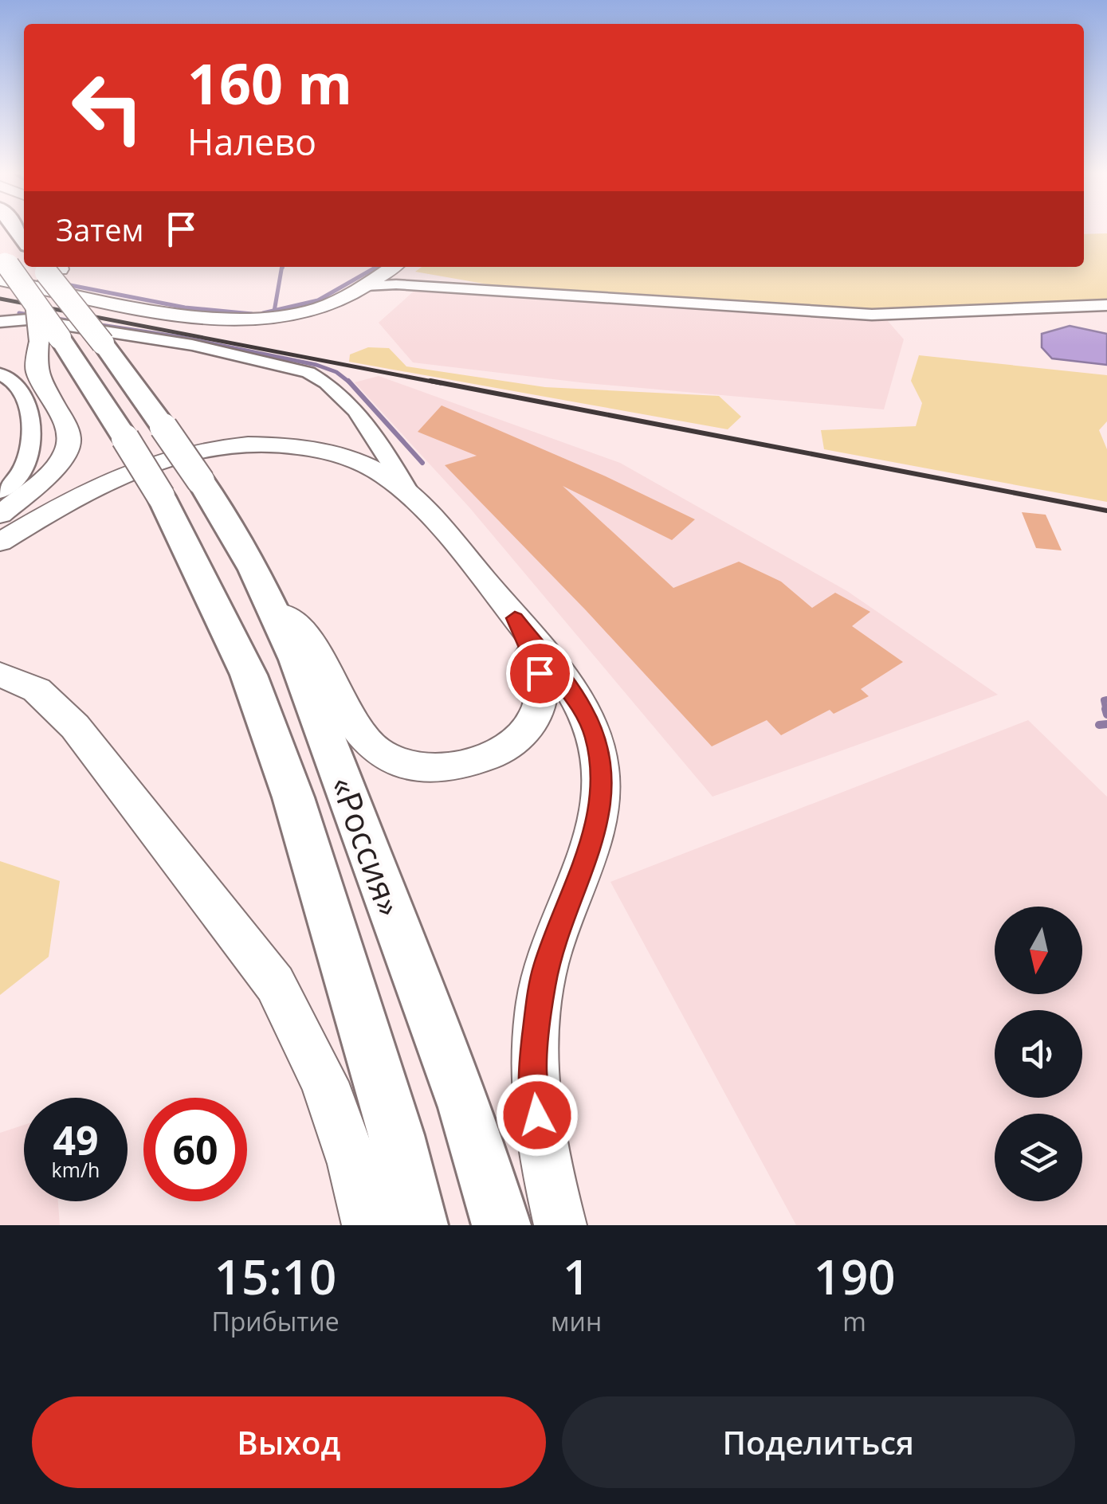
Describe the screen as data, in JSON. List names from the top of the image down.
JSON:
{
  "streets": {
    "highway": ["«Россия»"]
  },
  "north": "bottom",
  "page": {
    "turn": ["160 m", "Налево"],
    "then": "Затем",
    "speed": "49 km/h",
    "limit": "60",
    "eta": [
      "15:10",
      "Прибытие",
      "1",
      "мин",
      "190",
      "m"
    ],
    "buttons": ["Выход", "Поделиться"]
  }
}
